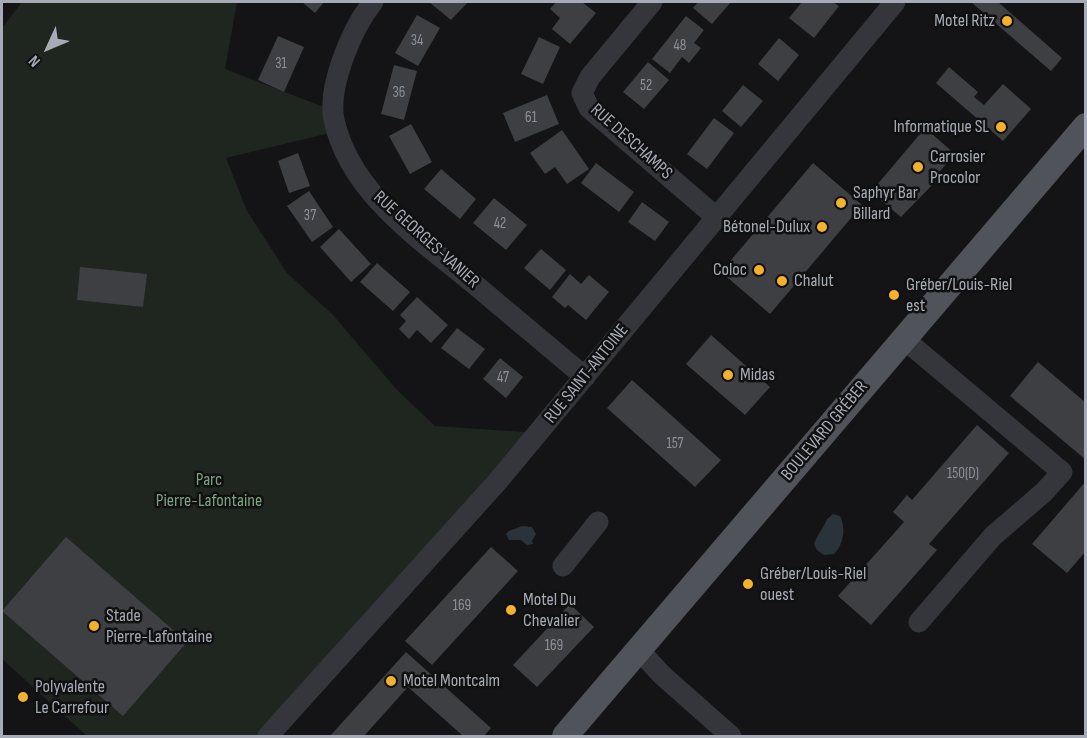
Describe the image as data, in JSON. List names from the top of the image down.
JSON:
{
  "streets": {
    "main road": ["BOULEVARD GRÉBER"],
    "street": ["RUE DESCHAMPS", "RUE GEORGES-VANIER", "RUE SAINT-ANTOINE"]
  },
  "crossings": [
    ["RUE DESCHAMPS", "RUE SAINT-ANTOINE"],
    ["RUE GEORGES-VANIER", "RUE SAINT-ANTOINE"]
  ],
  "parks": ["Parc Pierre-Lafontaine"],
  "places": [
    "Motel Ritz",
    "Informatique SL",
    "Carrosier Procolor",
    "Saphyr Bar Billard",
    "Bétonel-Dulux",
    "Coloc",
    "Chalut",
    "Gréber/Louis-Riel est",
    "Midas",
    "Gréber/Louis-Riel ouest",
    "Motel Du Chevalier",
    "Stade Pierre-Lafontaine",
    "Motel Montcalm",
    "Polyvalente Le Carrefour"
  ],
  "house_numbers": [
    "34",
    "48",
    "31",
    "52",
    "36",
    "61",
    "37",
    "42",
    "47",
    "157",
    "150(D)",
    "169",
    "169"
  ],
  "north": "bottom left"
}
